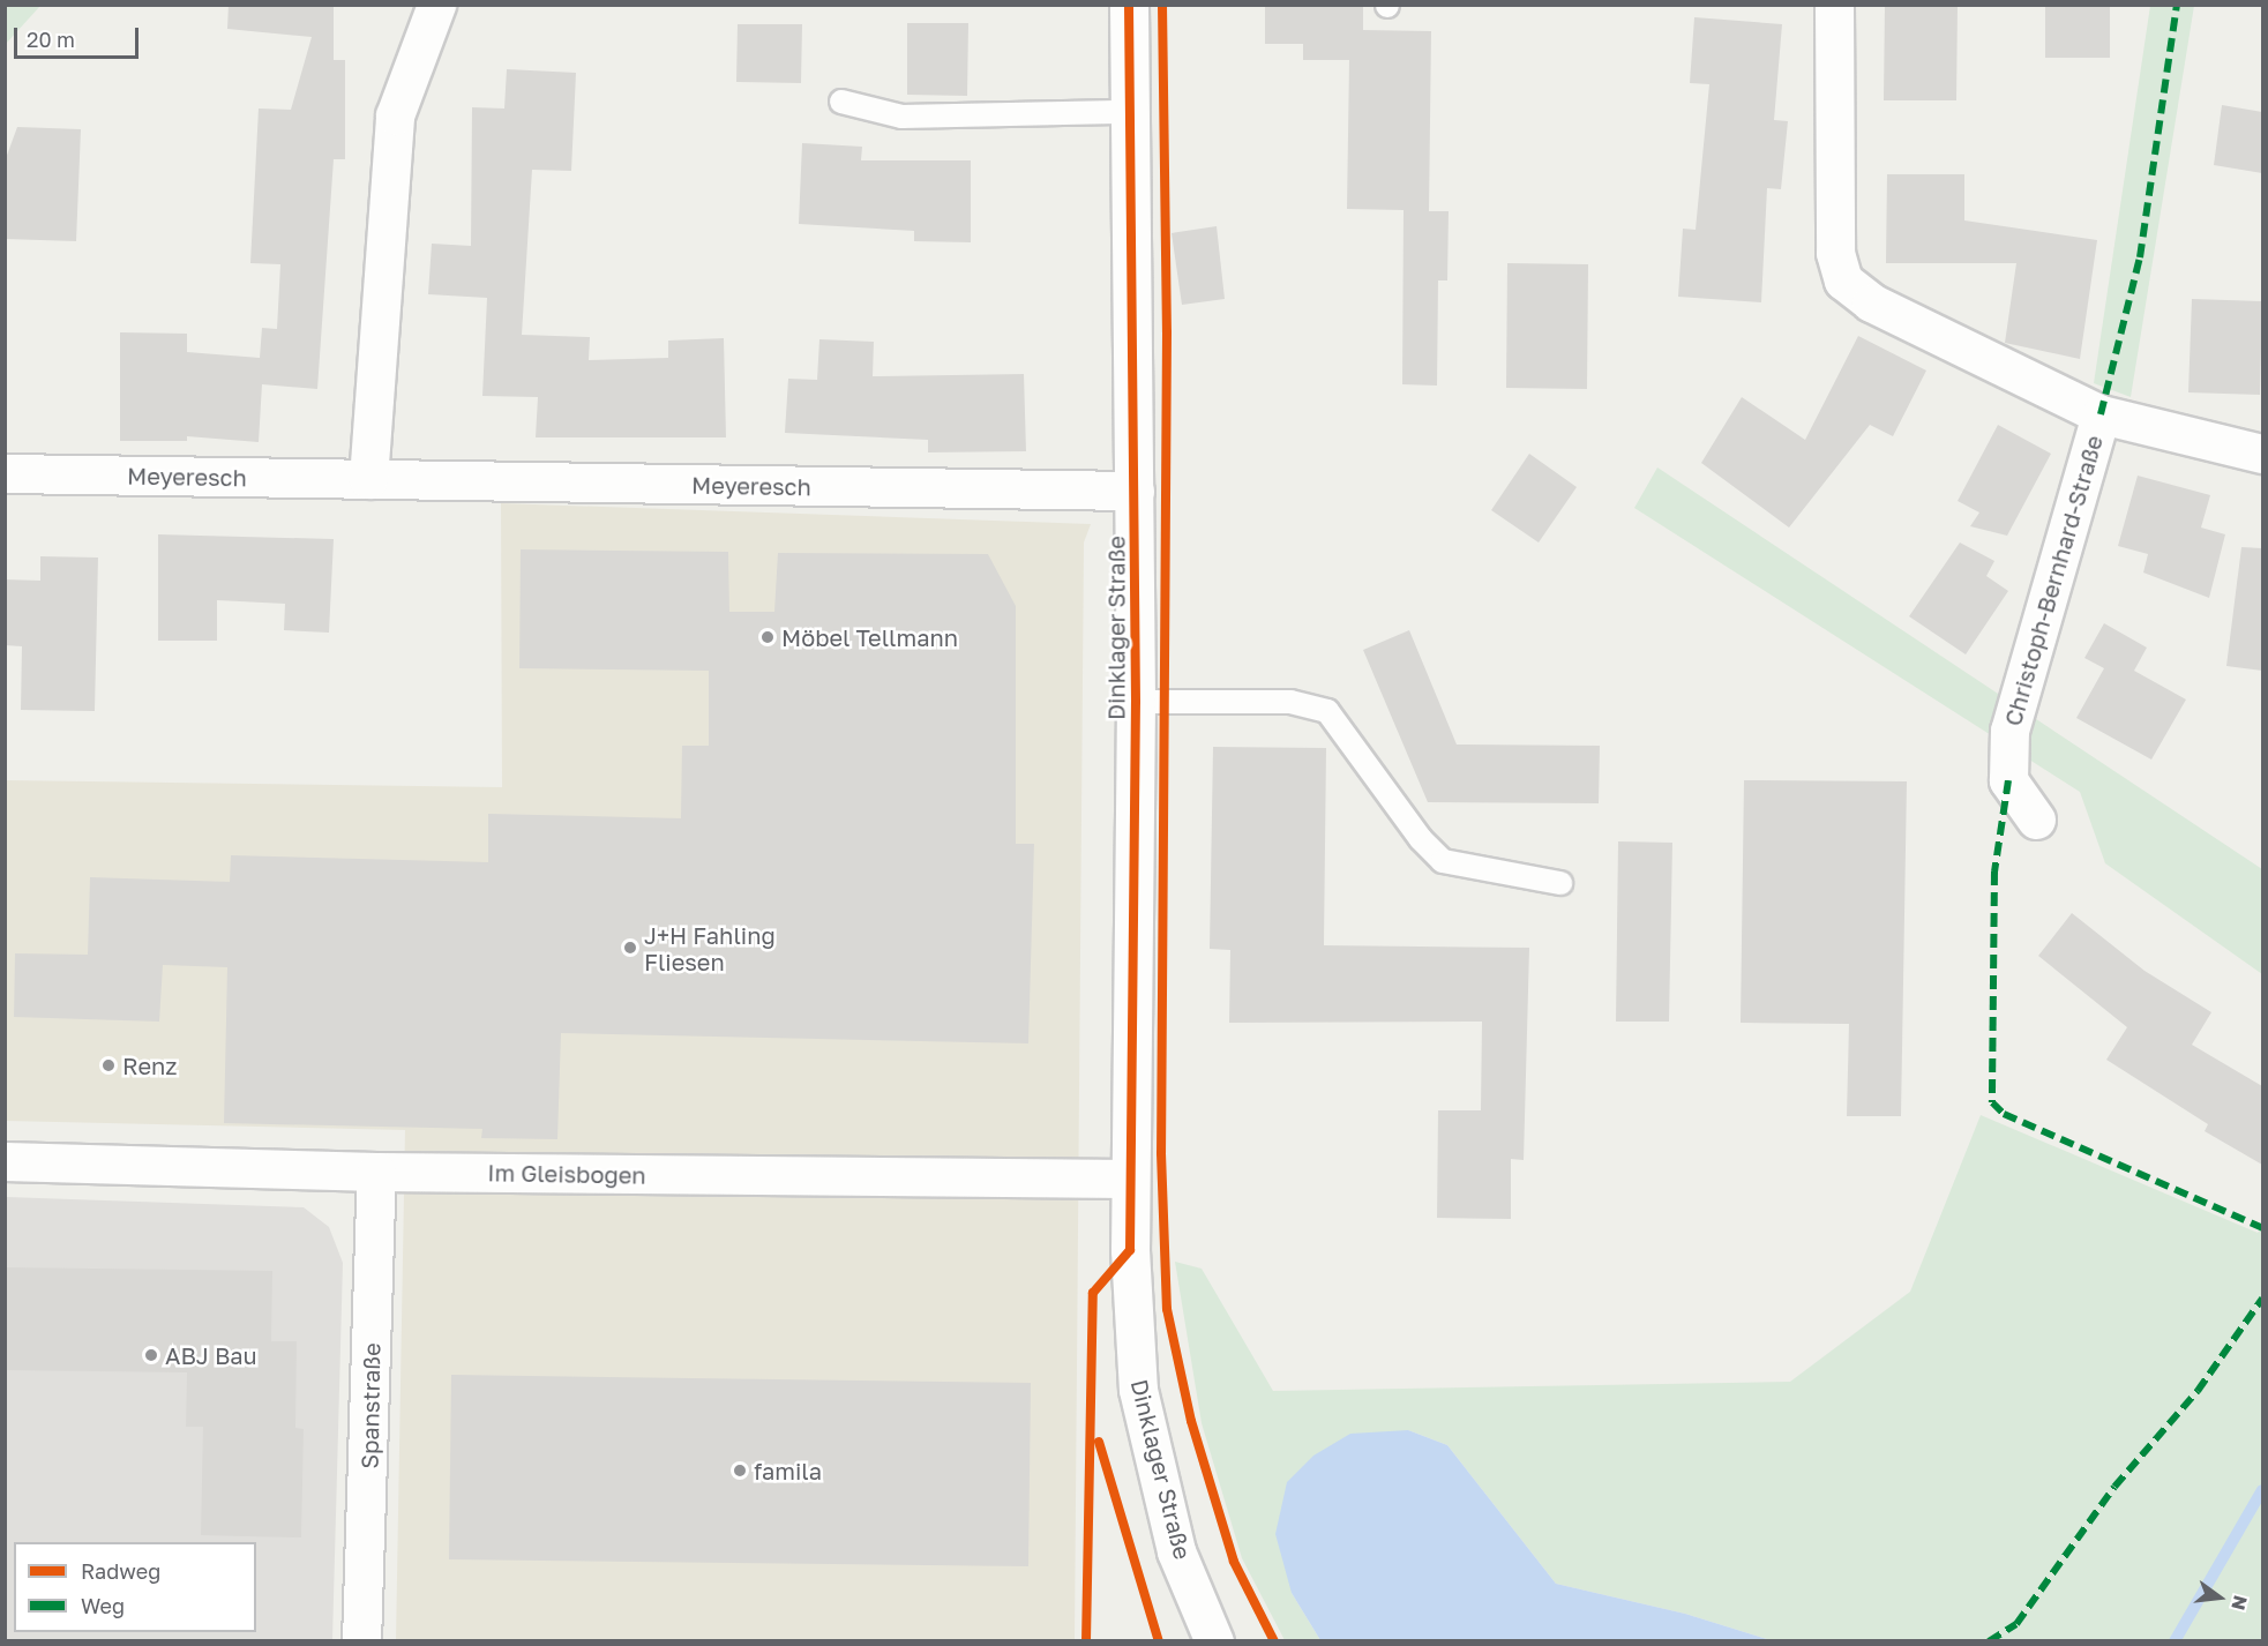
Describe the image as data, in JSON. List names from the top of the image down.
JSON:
{
  "streets": {
    "street": [
      "Meyeresch",
      "Christoph-Bernhard-Straße",
      "Dinklager Straße",
      "Im Gleisbogen",
      "Spanstraße"
    ]
  },
  "crossings": [
    ["Meyeresch", "Dinklager Straße"],
    ["Dinklager Straße", "Im Gleisbogen"],
    ["Im Gleisbogen", "Spanstraße"]
  ],
  "places": [
    "Möbel Tellmann",
    "J+H Fahling Fliesen",
    "Renz",
    "ABJ Bau",
    "famila"
  ],
  "legend": ["Radweg", "Weg"],
  "scale_bar": "20 m",
  "north": "right"
}
